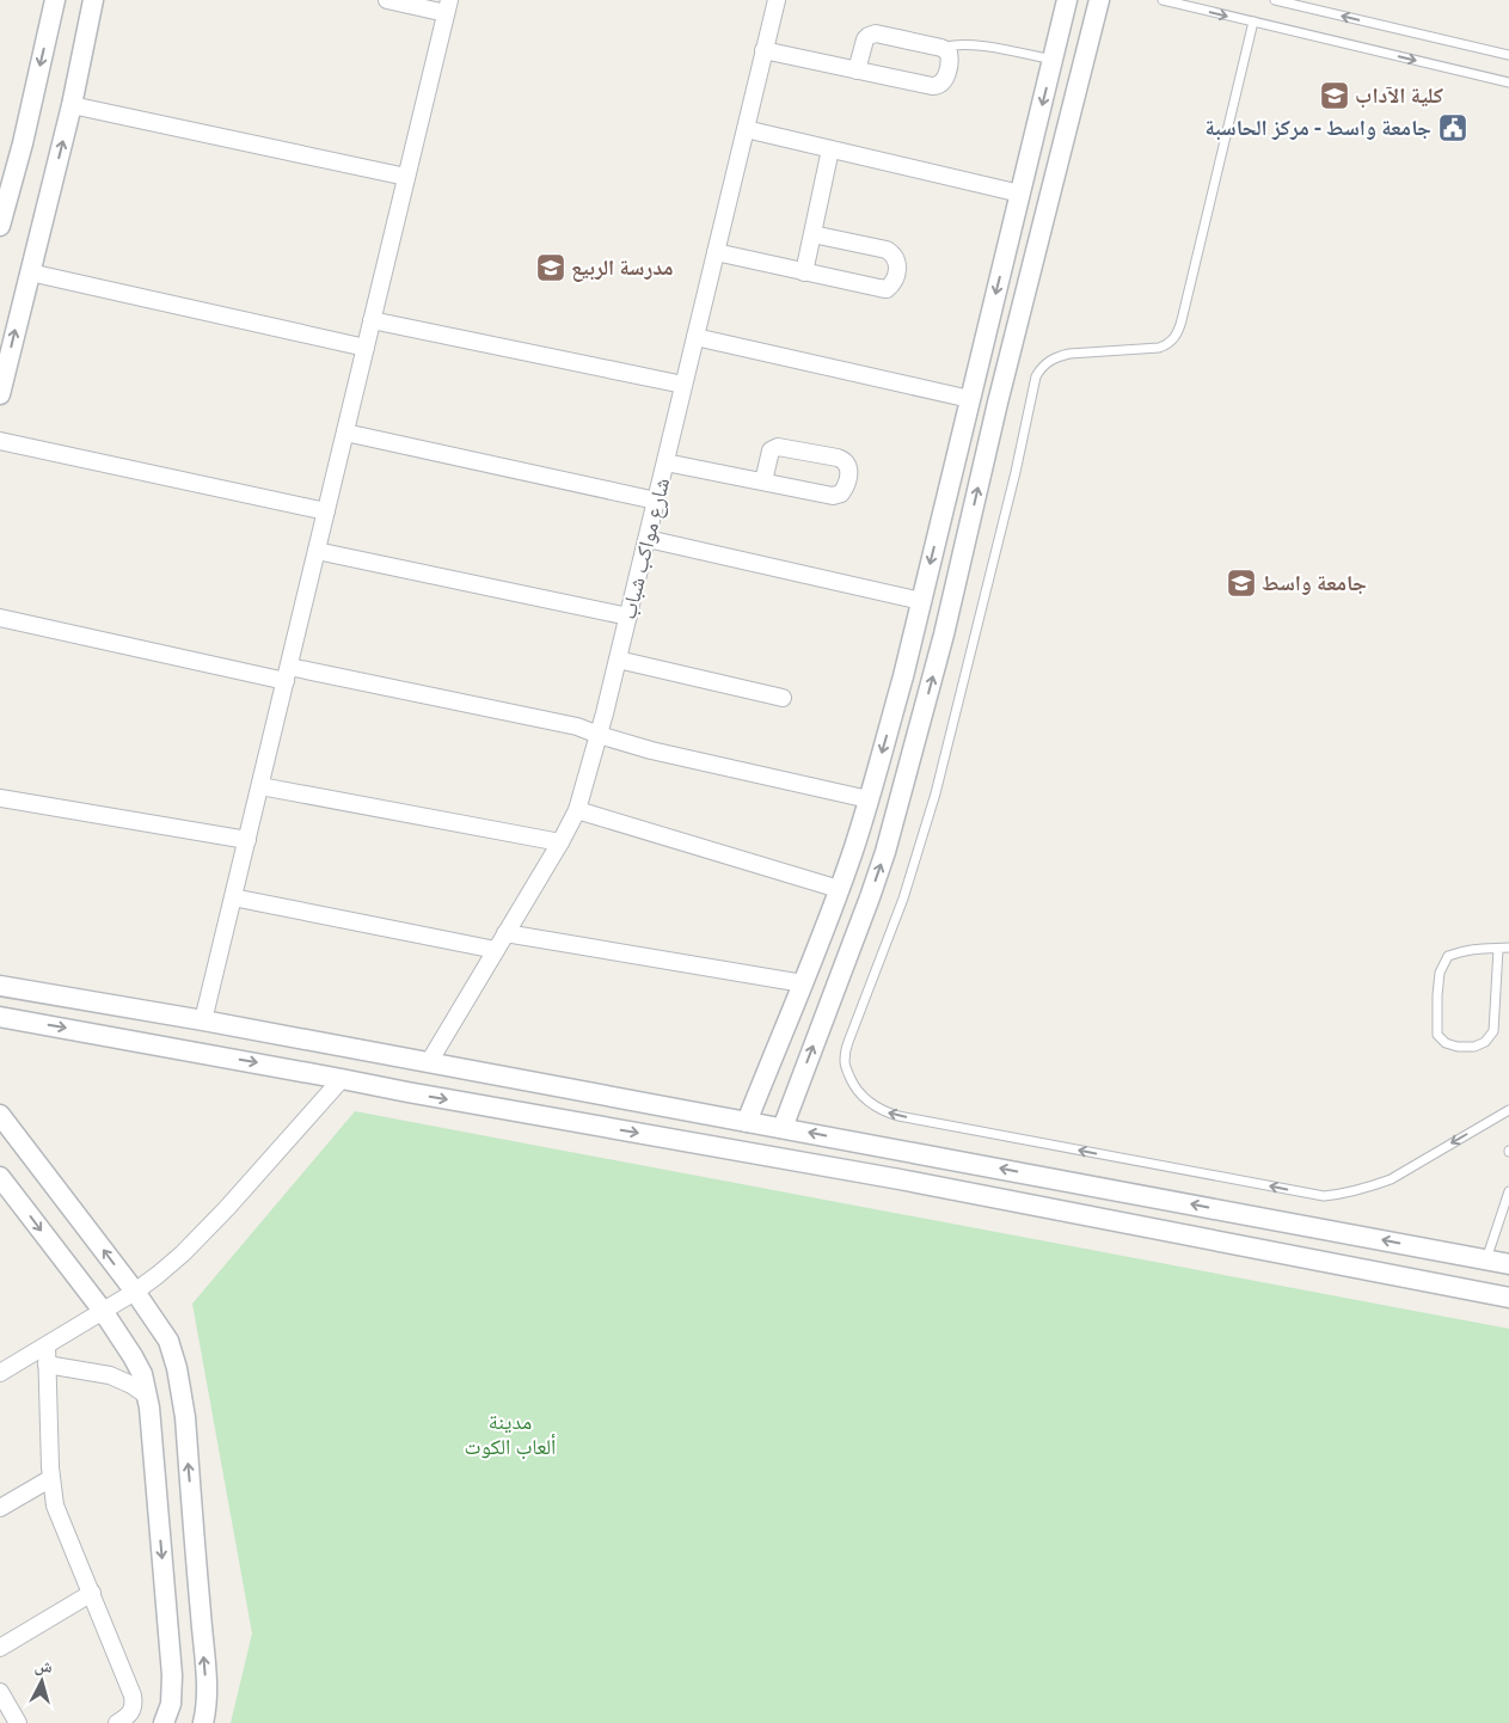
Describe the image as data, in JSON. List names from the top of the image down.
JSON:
{
  "streets": {
    "street": ["شارع مواكب شباب"]
  },
  "parks": ["مدينة ألعاب الكوت"],
  "places": {
    "school or university": ["كلية الآداب", "مدرسة الربيع", "جامعة واسط"],
    "public building": ["جامعة واسط - مركز الحاسبة"]
  },
  "north": "top"
}
